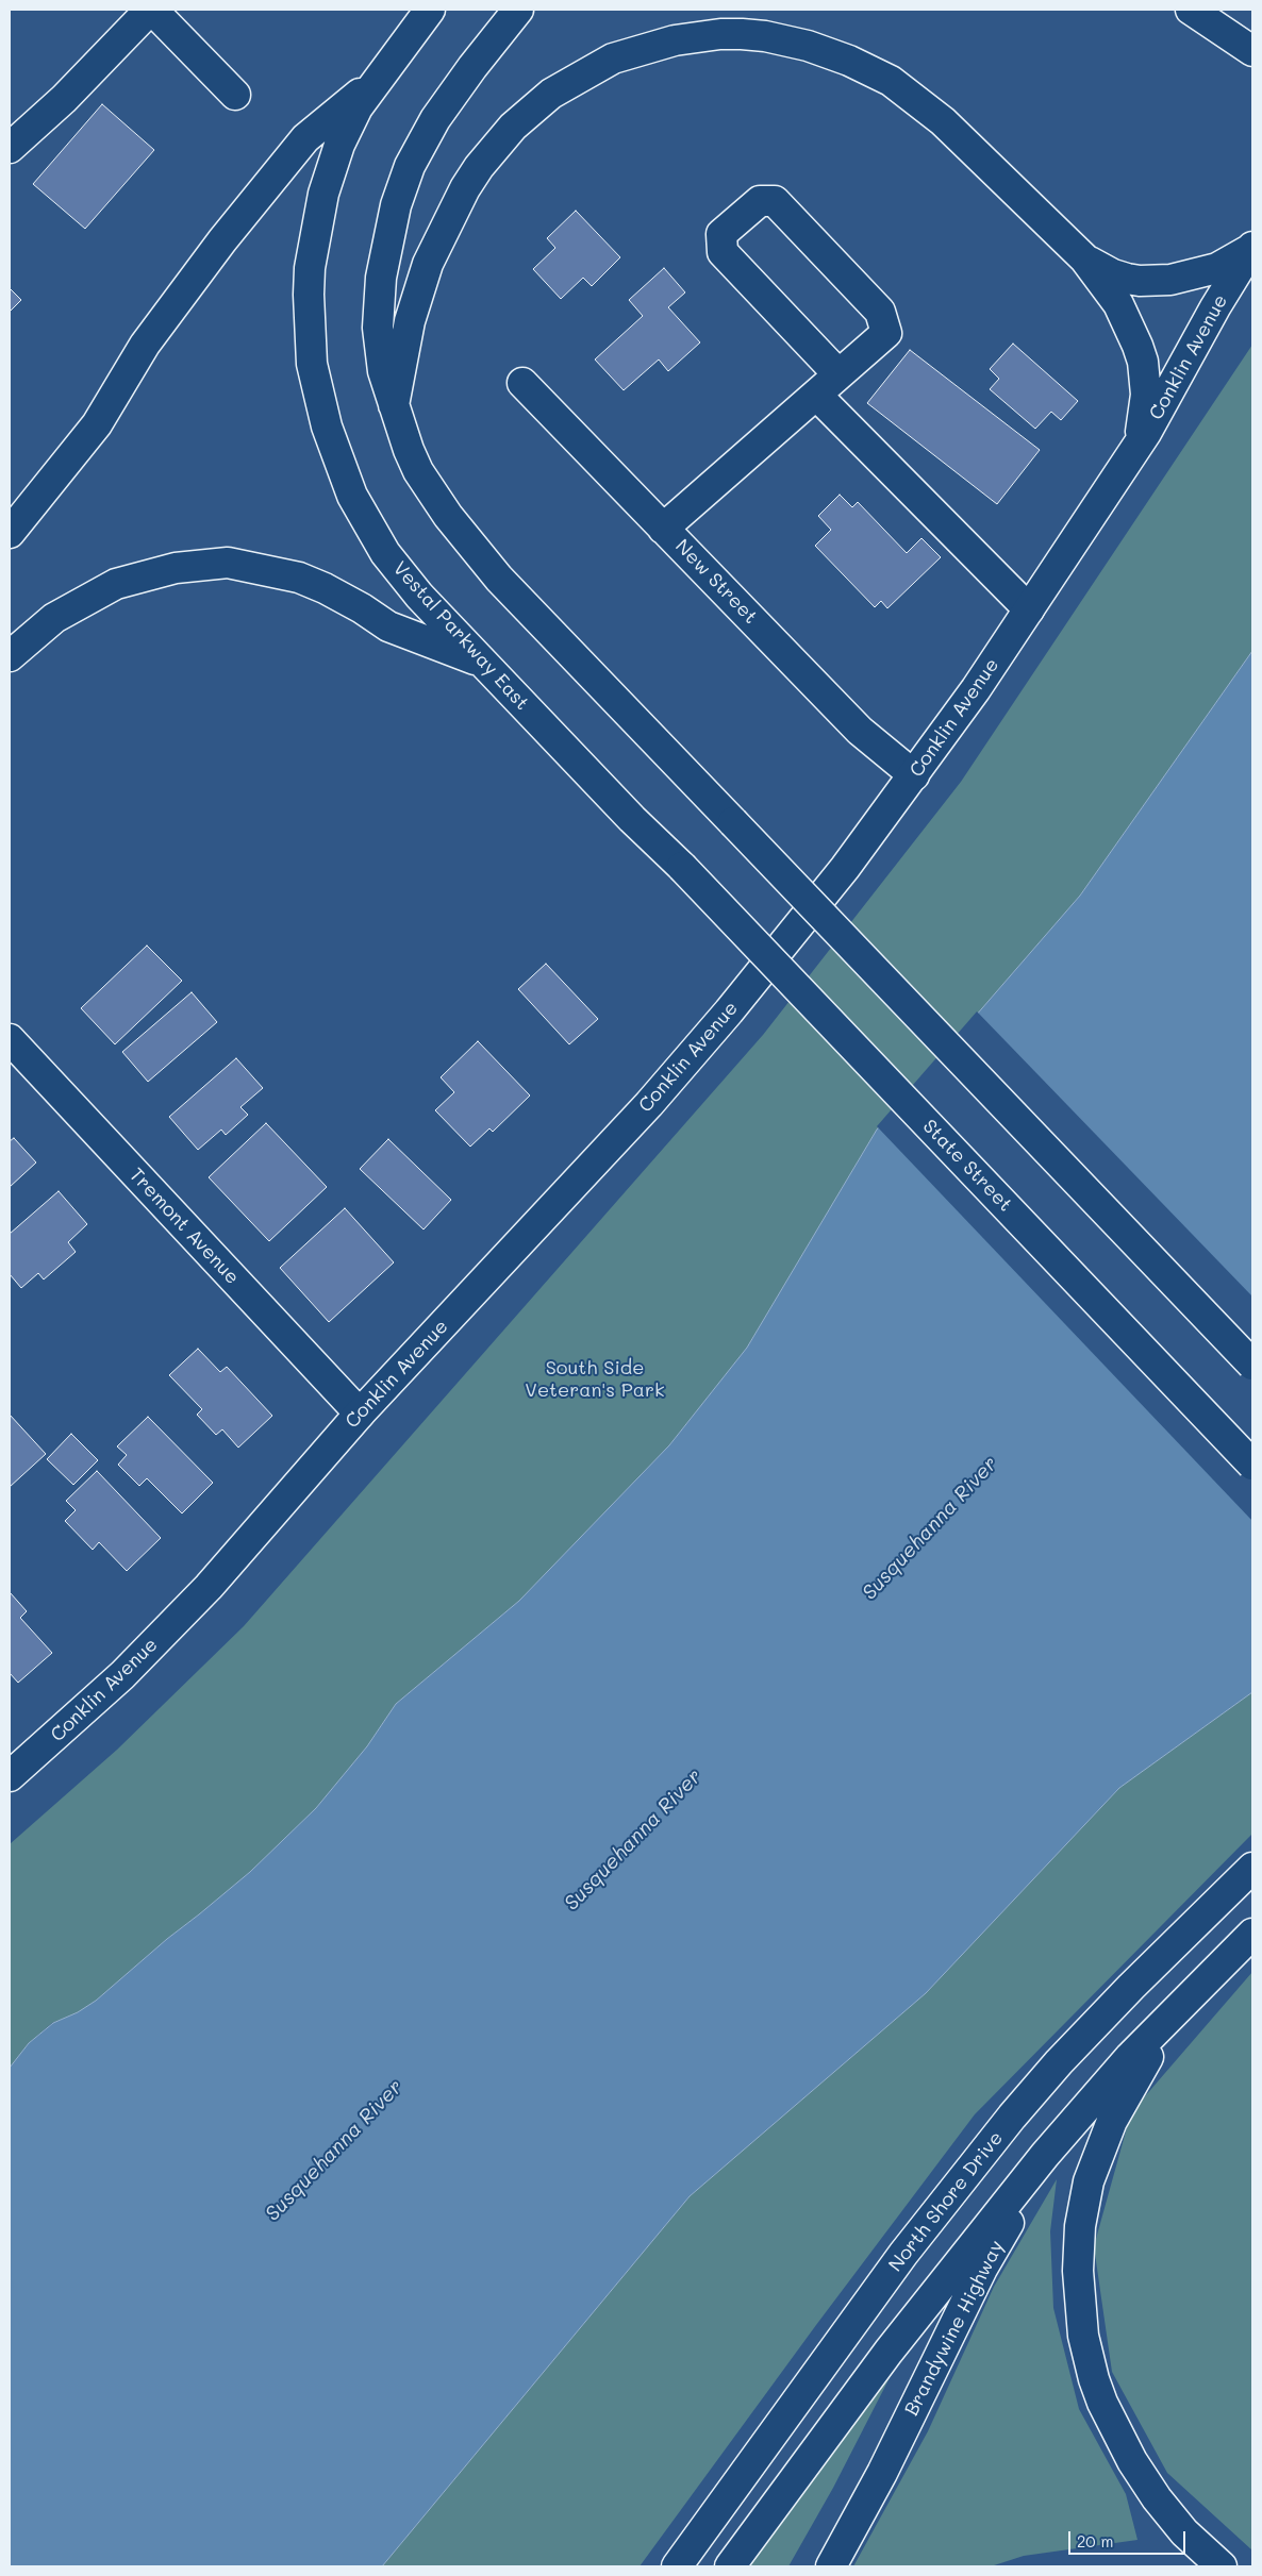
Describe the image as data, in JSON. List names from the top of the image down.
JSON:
{
  "streets": {
    "main road": [
      "Conklin Avenue",
      "New Street",
      "Vestal Parkway East",
      "State Street",
      "Tremont Avenue",
      "North Shore Drive",
      "Brandywine Highway"
    ]
  },
  "crossings": [
    ["Conklin Avenue", "New Street"],
    ["Conklin Avenue", "Tremont Avenue"],
    ["Vestal Parkway East", "State Street"]
  ],
  "water": ["Susquehanna River"],
  "parks": ["South Side Veteran's Park"],
  "scale_bar": "20 m"
}
